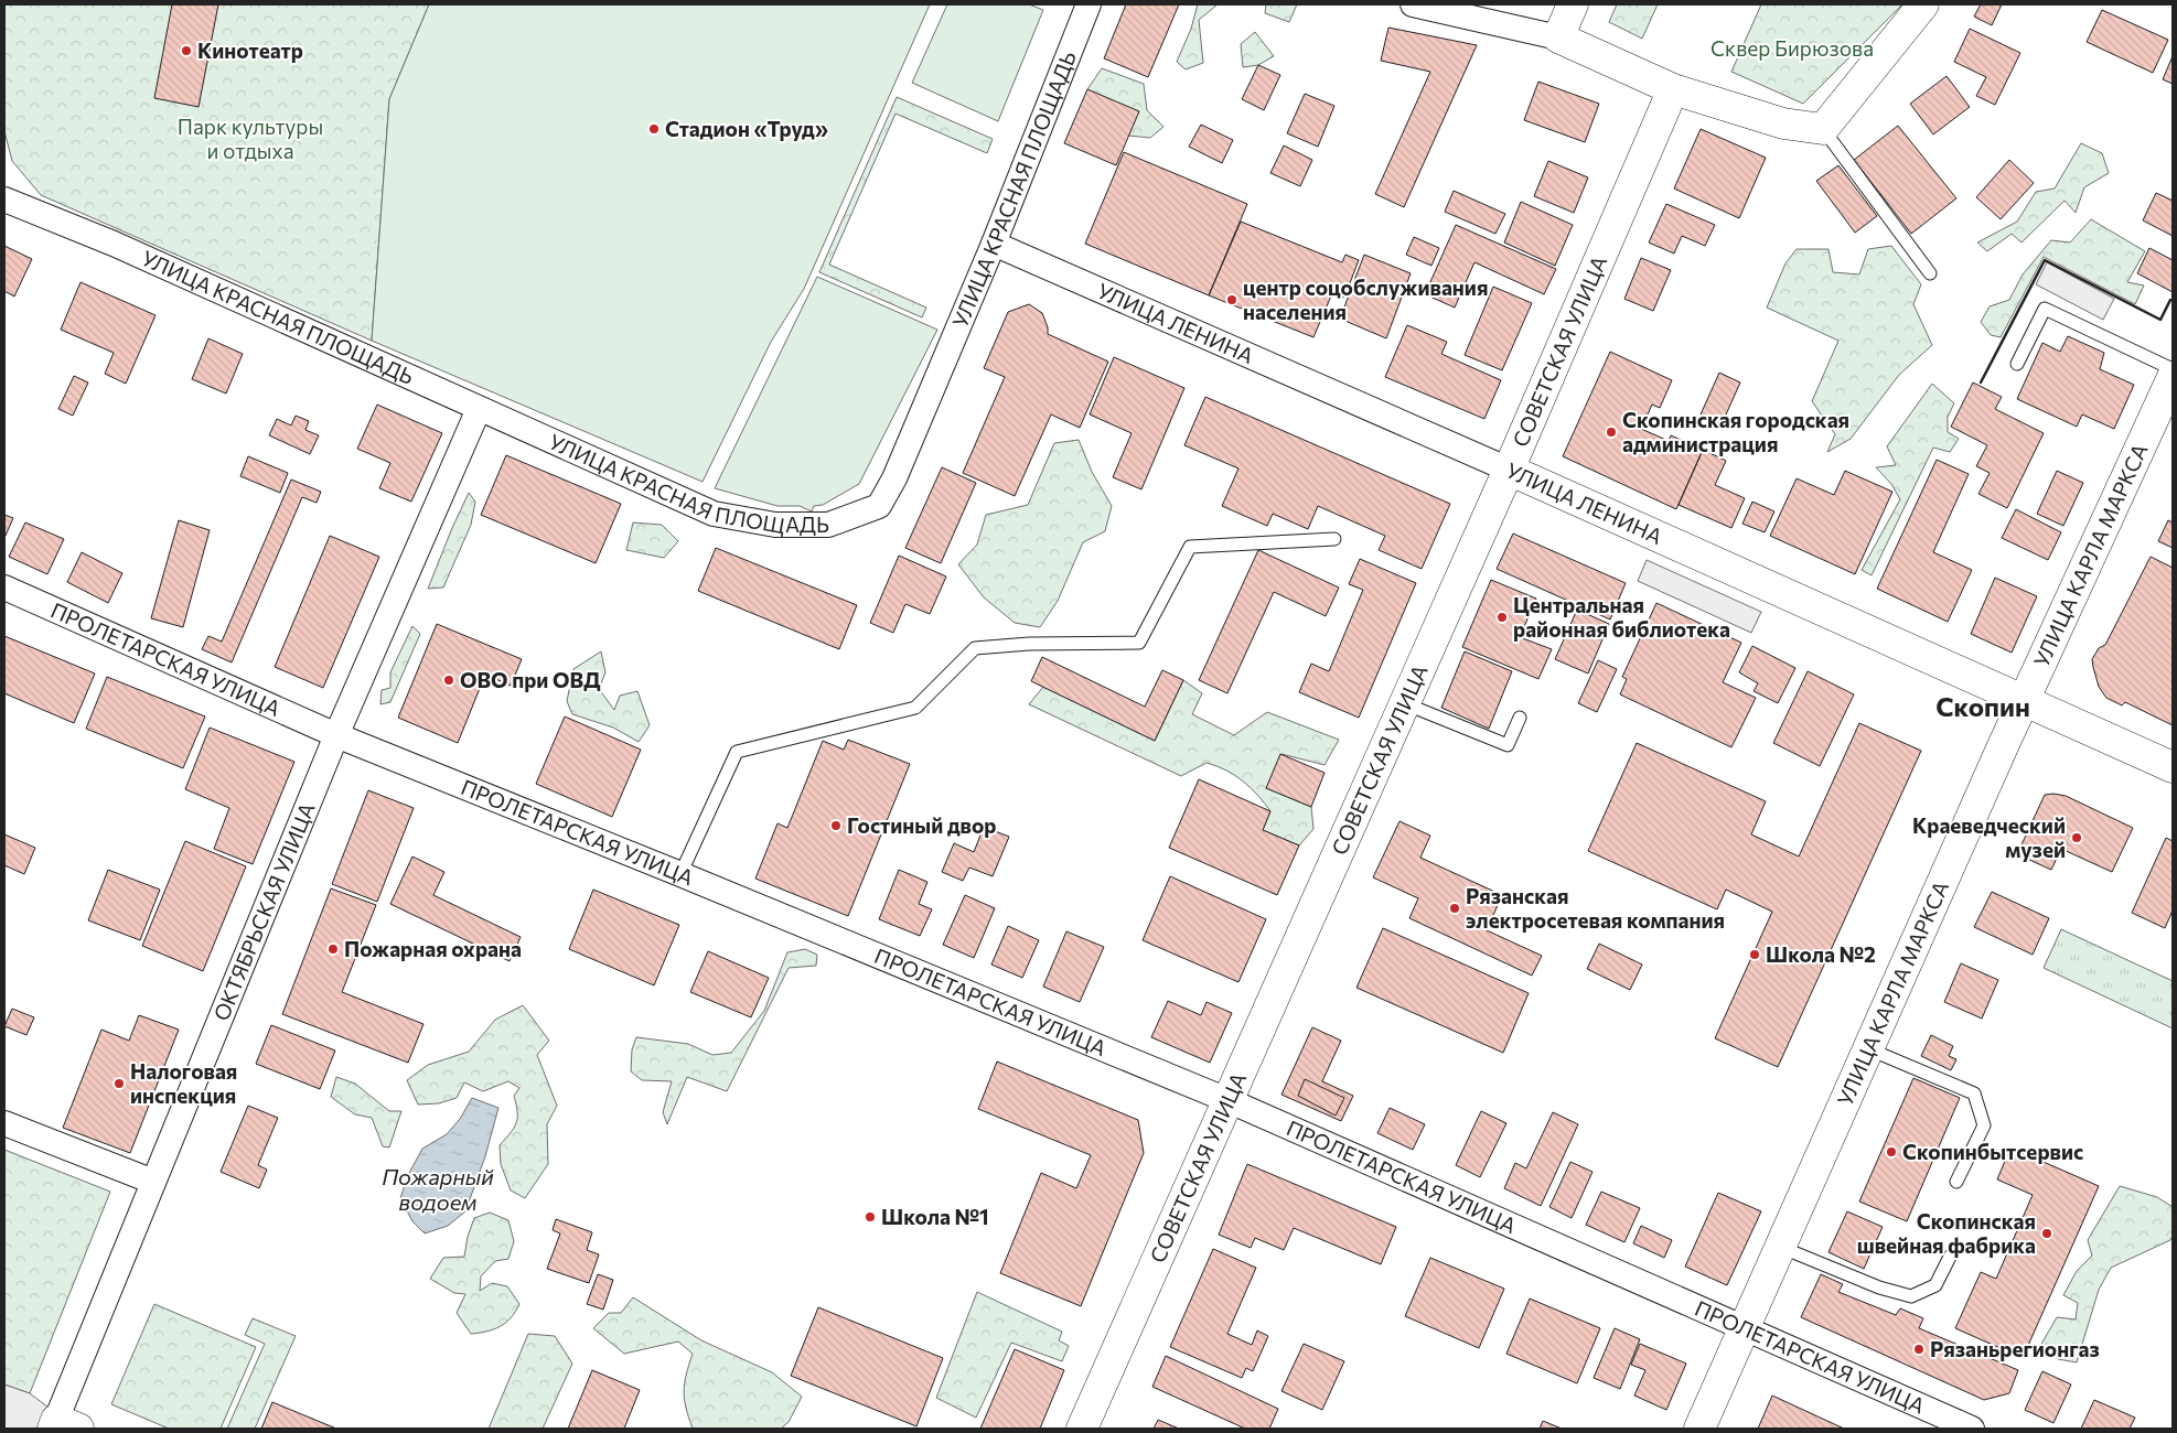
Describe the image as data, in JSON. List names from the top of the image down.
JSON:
{
  "streets": {
    "street": [
      "УЛИЦА КРАСНАЯ ПЛОЩАДЬ",
      "УЛИЦА ЛЕНИНА",
      "СОВЕТСКАЯ УЛИЦА",
      "УЛИЦА КАРЛА МАРКСА",
      "ПРОЛЕТАРСКАЯ УЛИЦА",
      "ОКТЯБРЬСКАЯ УЛИЦА"
    ]
  },
  "crossings": [
    ["УЛИЦА КРАСНАЯ ПЛОЩАДЬ", "УЛИЦА ЛЕНИНА"],
    ["УЛИЦА КРАСНАЯ ПЛОЩАДЬ", "ОКТЯБРЬСКАЯ УЛИЦА"],
    ["УЛИЦА ЛЕНИНА", "СОВЕТСКАЯ УЛИЦА"],
    ["УЛИЦА ЛЕНИНА", "УЛИЦА КАРЛА МАРКСА"],
    ["СОВЕТСКАЯ УЛИЦА", "ПРОЛЕТАРСКАЯ УЛИЦА"],
    ["УЛИЦА КАРЛА МАРКСА", "ПРОЛЕТАРСКАЯ УЛИЦА"],
    ["ПРОЛЕТАРСКАЯ УЛИЦА", "ОКТЯБРЬСКАЯ УЛИЦА"]
  ],
  "districts": ["Скопин"],
  "water": ["Пожарный водоем"],
  "parks": ["Сквер Бирюзова", "Парк культуры и отдыха"],
  "places": [
    "Кинотеатр",
    "Стадион «Труд»",
    "центр соцобслуживания населения",
    "Скопинская городская администрация",
    "Центральная районная библиотека",
    "ОВО при ОВД",
    "Гостиный двор",
    "Краеведческий музей",
    "Рязанская электросетевая компания",
    "Пожарная охрана",
    "Школа №2",
    "Налоговая инспекция",
    "Скопинбытсервис",
    "Школа №1",
    "Скопинская швейная фабрика",
    "Рязаньрегионгаз"
  ]
}
